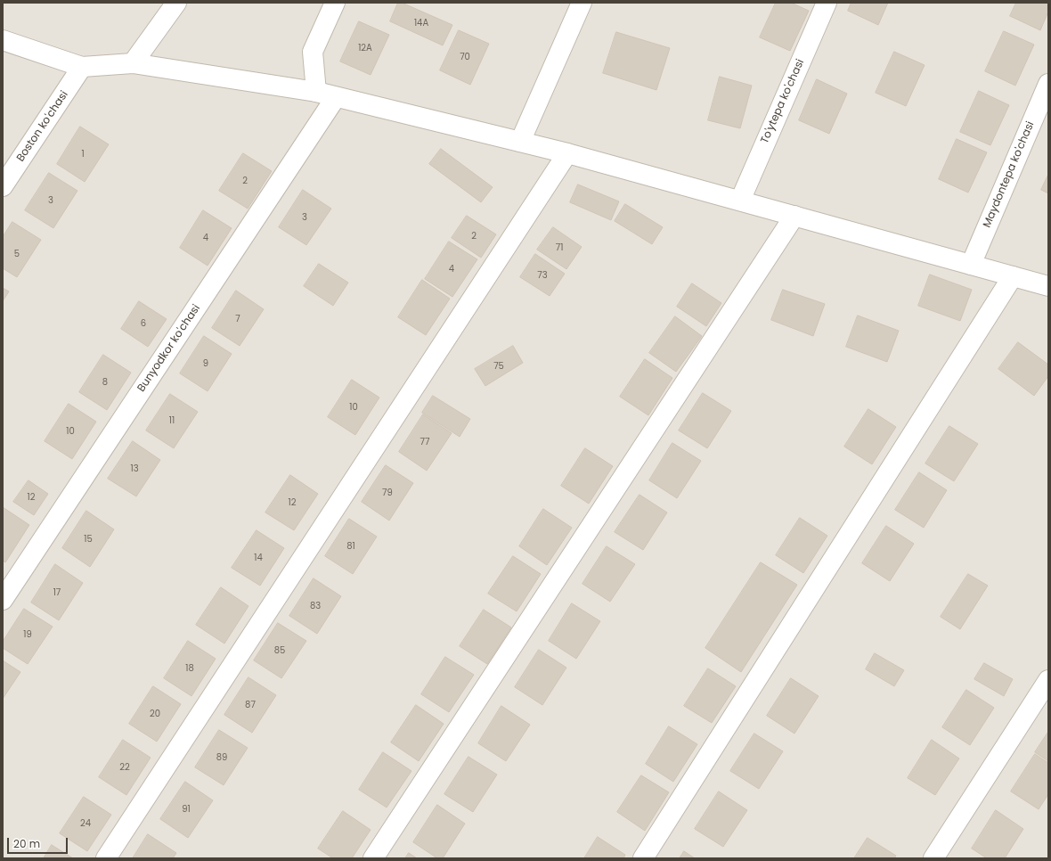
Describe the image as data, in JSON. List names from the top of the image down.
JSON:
{
  "streets": {
    "street": [
      "To'ytepa ko'chasi",
      "Boston ko'chasi",
      "Maydontepa ko'chasi",
      "Bunyodkor ko'chasi"
    ]
  },
  "house_numbers": [
    "14A",
    "12A",
    "70",
    "1",
    "2",
    "3",
    "3",
    "2",
    "4",
    "71",
    "5",
    "4",
    "73",
    "7",
    "6",
    "9",
    "75",
    "8",
    "10",
    "11",
    "10",
    "77",
    "13",
    "79",
    "12",
    "12",
    "15",
    "81",
    "14",
    "17",
    "83",
    "19",
    "85",
    "18",
    "87",
    "20",
    "89",
    "22",
    "91",
    "24"
  ],
  "scale_bar": "20 m"
}
